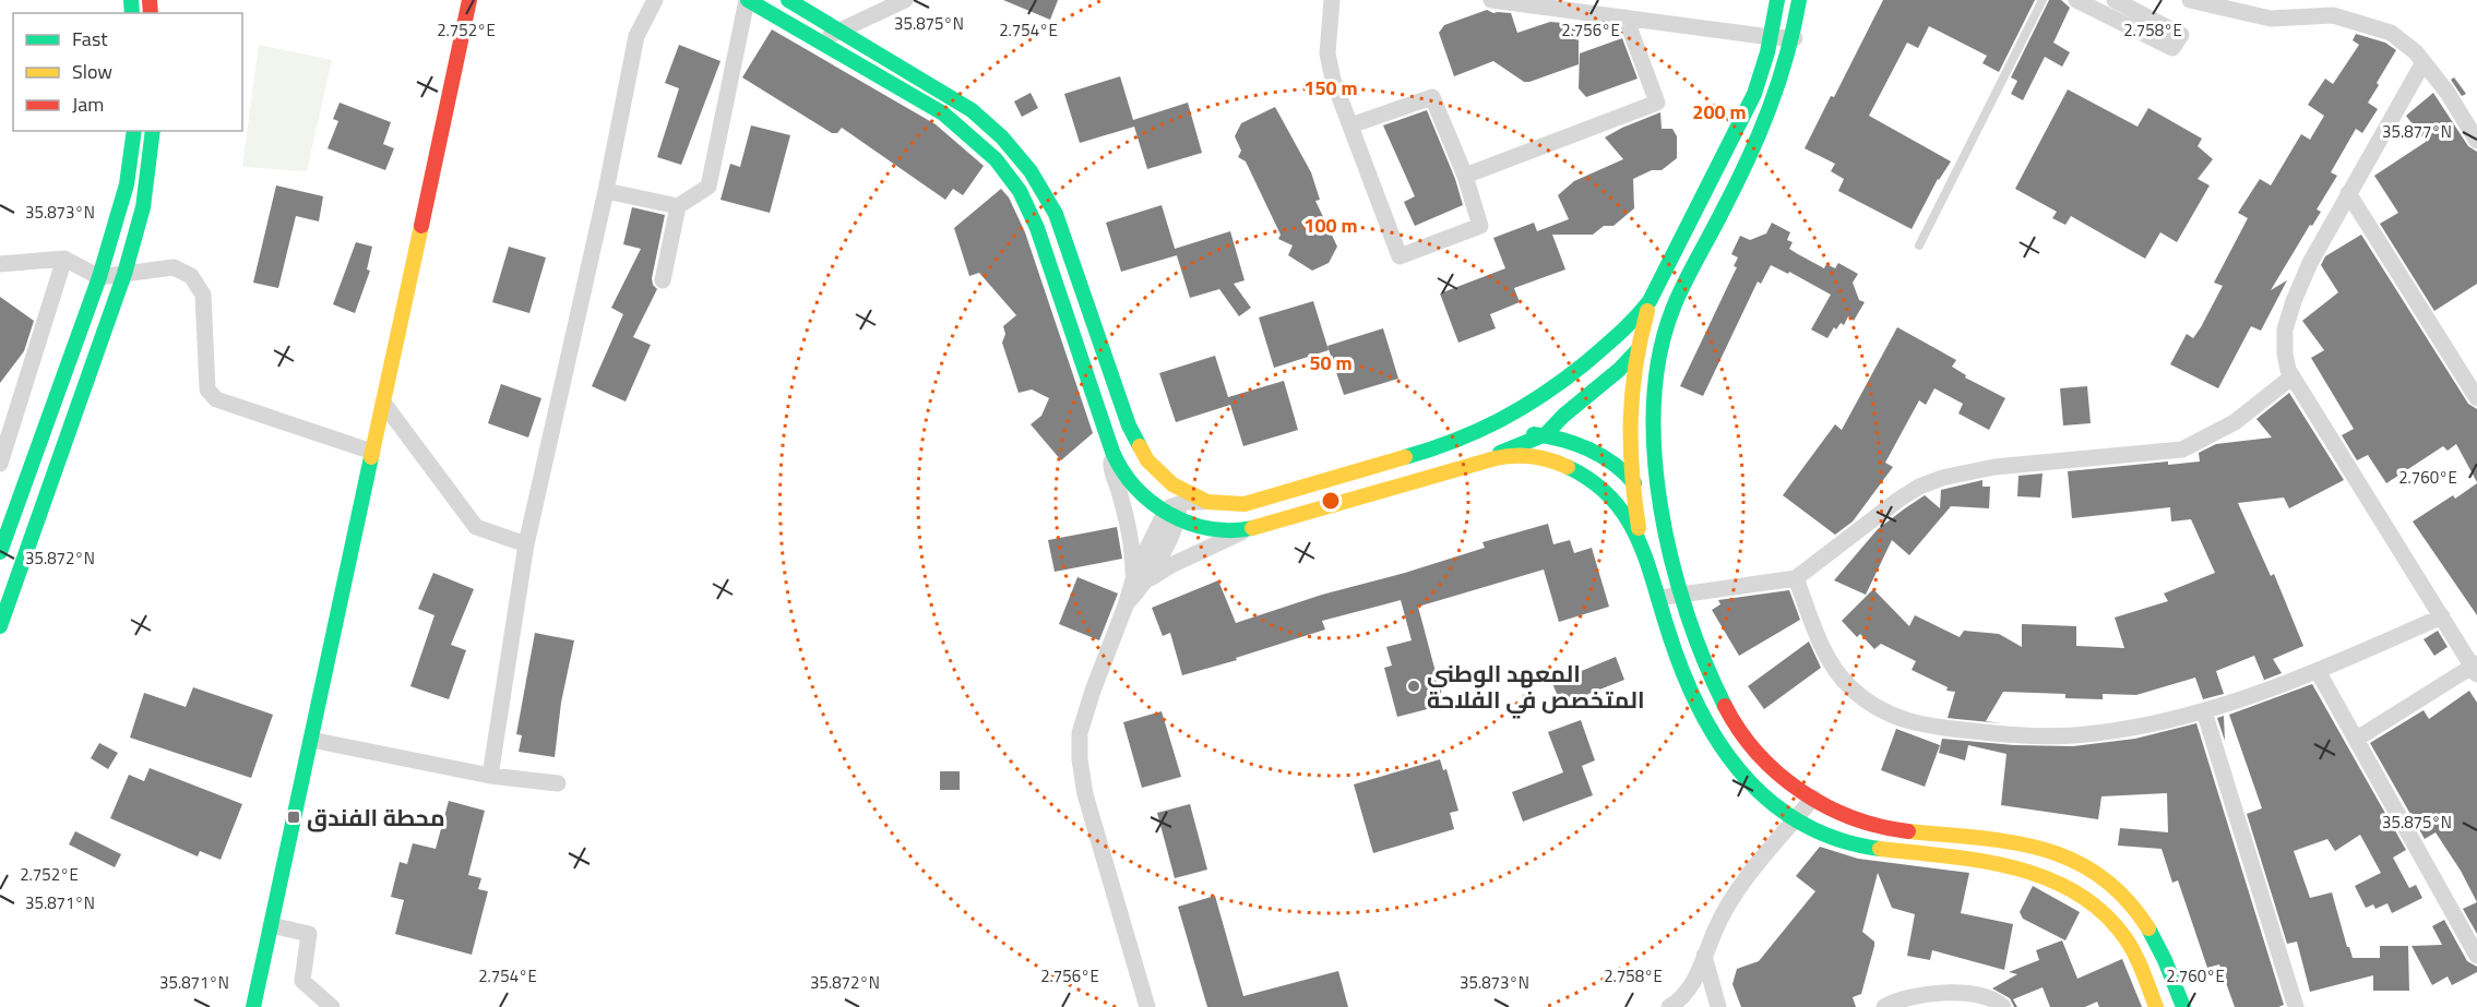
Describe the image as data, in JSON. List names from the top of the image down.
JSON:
{
  "places": {
    "other": ["المعهد الوطني المتخصص في الفلاحة"],
    "transit": ["محطة الفندق"]
  },
  "legend": ["Fast", "Slow", "Jam"],
  "coordinates": [
    "35.875°N",
    "2.752°E",
    "2.754°E",
    "2.756°E",
    "2.758°E",
    "35.877°N",
    "35.873°N",
    "2.760°E",
    "35.872°N",
    "35.871°N"
  ],
  "rings": [
    "150 m",
    "200 m",
    "100 m",
    "50 m"
  ]
}
